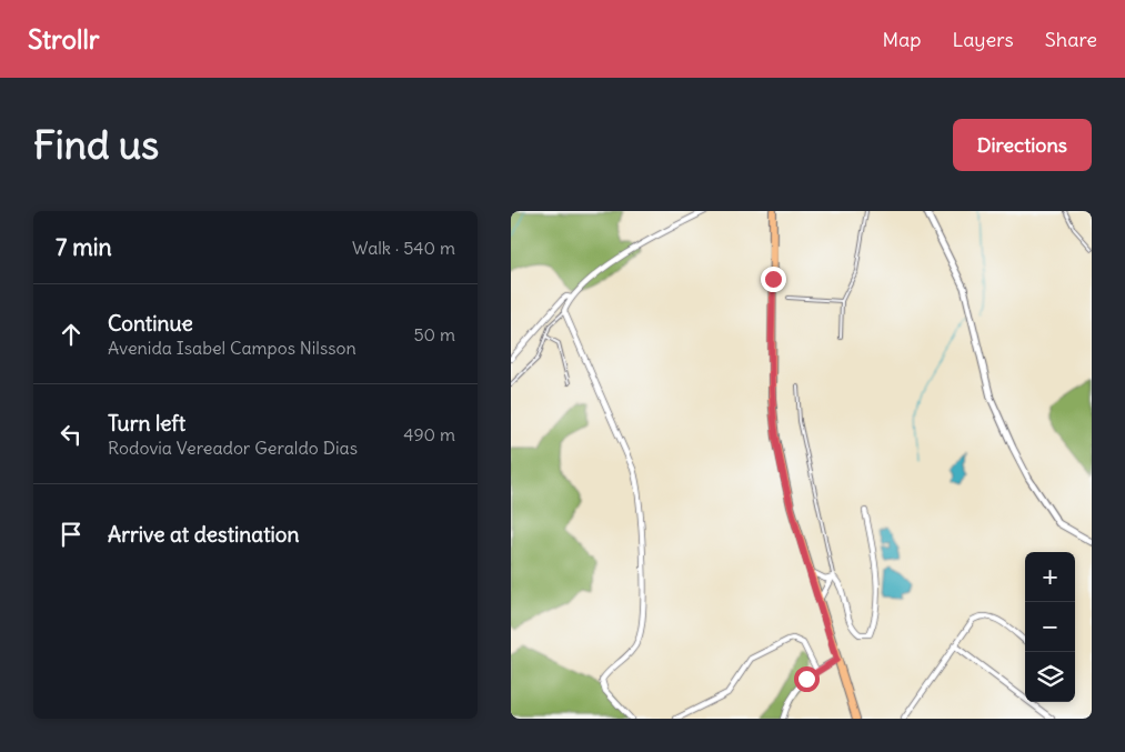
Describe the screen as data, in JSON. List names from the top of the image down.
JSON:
{
  "page": {
    "header": "Strollr",
    "nav": ["Map", "Layers", "Share"],
    "buttons": "Directions",
    "title": "Find us",
    "heading": ["7 min", "Walk · 540 m"],
    "list": [
      ["Continue", "Avenida Isabel Campos Nilsson", "50 m"],
      ["Turn left", "Rodovia Vereador Geraldo Dias", "490 m"],
      "Arrive at destination"
    ],
    "map_buttons": ["+", "−"]
  }
}
